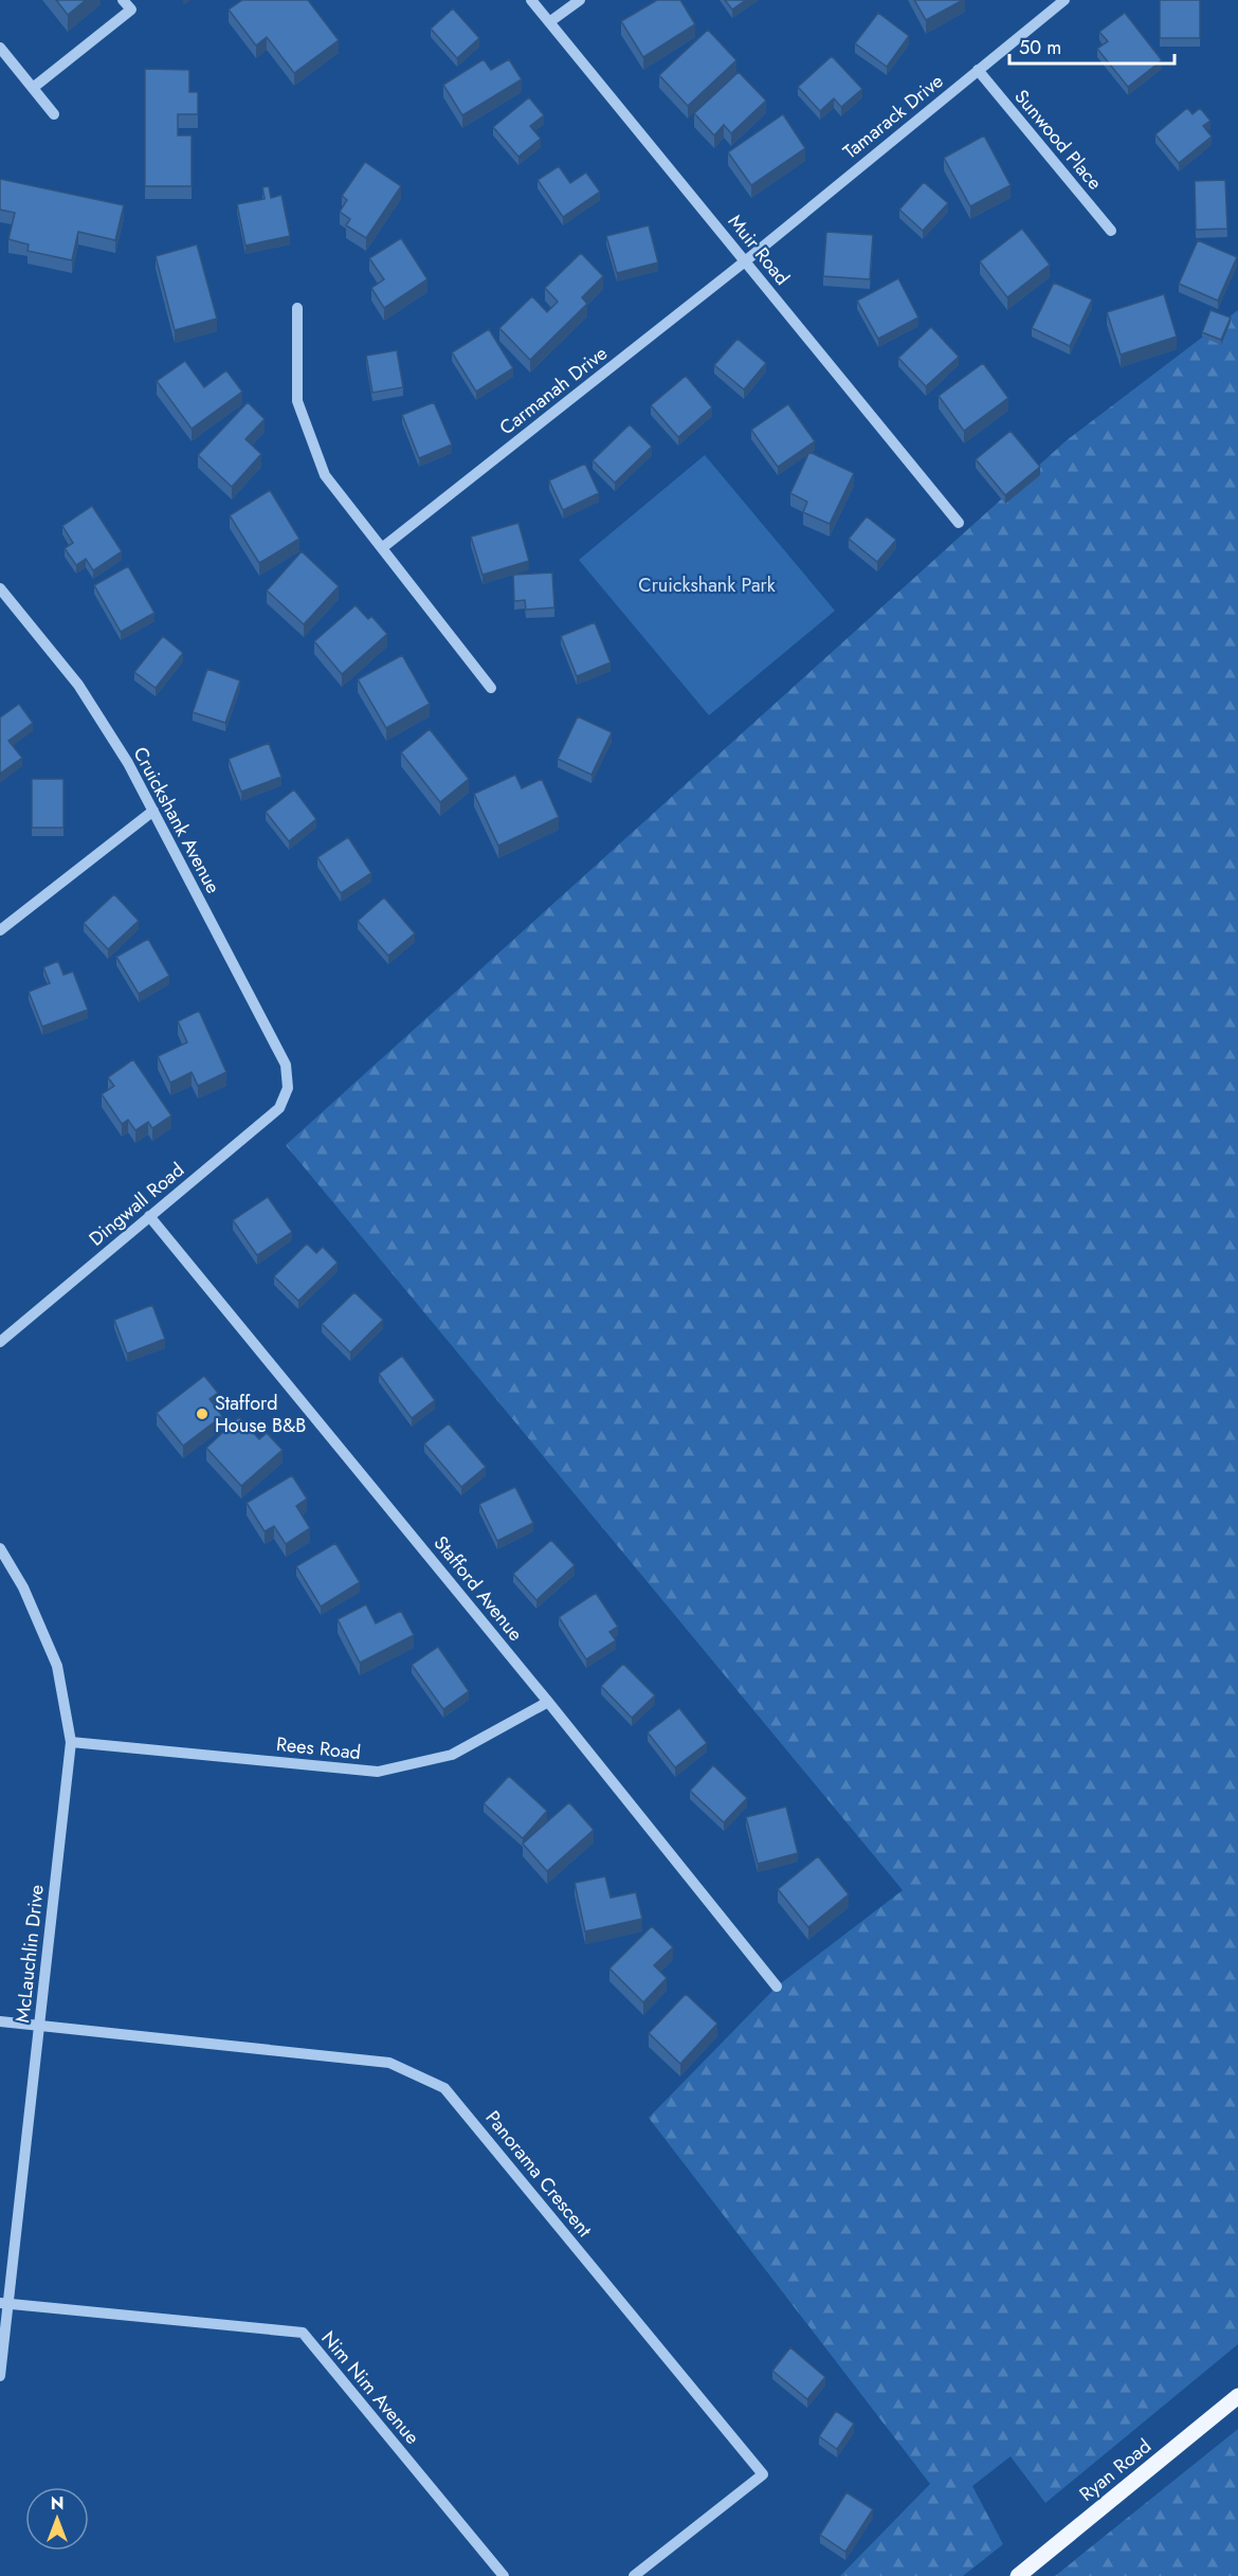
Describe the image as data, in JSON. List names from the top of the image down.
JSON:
{
  "streets": {
    "main road": ["Ryan Road"],
    "street": [
      "Tamarack Drive",
      "Sunwood Place",
      "Muir Road",
      "Carmanah Drive",
      "Cruickshank Avenue",
      "Dingwall Road",
      "Stafford Avenue",
      "Rees Road",
      "McLauchlin Drive",
      "Panorama Crescent",
      "Nim Nim Avenue"
    ]
  },
  "crossings": [
    ["Tamarack Drive", "Sunwood Place"],
    ["Tamarack Drive", "Muir Road"],
    ["Tamarack Drive", "Carmanah Drive"],
    ["Muir Road", "Carmanah Drive"],
    ["Cruickshank Avenue", "Dingwall Road"],
    ["Dingwall Road", "Stafford Avenue"],
    ["Stafford Avenue", "Rees Road"],
    ["Rees Road", "McLauchlin Drive"],
    ["McLauchlin Drive", "Panorama Crescent"],
    ["McLauchlin Drive", "Nim Nim Avenue"]
  ],
  "parks": ["Cruickshank Park"],
  "places": ["Stafford House B&B"],
  "scale_bar": "50 m",
  "north": "top"
}
